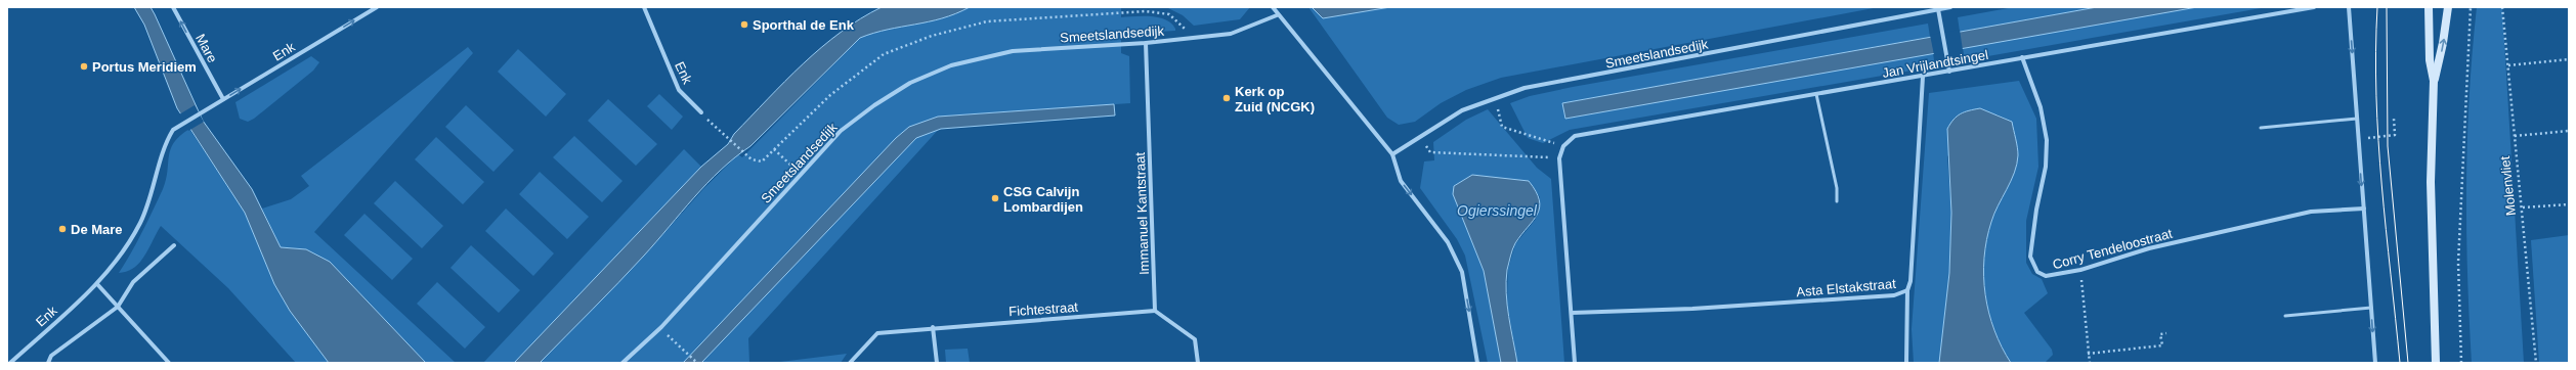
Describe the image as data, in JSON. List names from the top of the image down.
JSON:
{
  "streets": {
    "street": [
      "Smeetslandsedijk",
      "Mare",
      "Enk",
      "Jan Vrijlandtsingel",
      "Immanuel Kantstraat",
      "Corry Tendeloostraat",
      "Asta Elstakstraat",
      "Fichtestraat"
    ],
    "path": ["Molenvliet"]
  },
  "crossings": [
    ["Smeetslandsedijk", "Immanuel Kantstraat"],
    ["Mare", "Enk"],
    ["Jan Vrijlandtsingel", "Corry Tendeloostraat"],
    ["Jan Vrijlandtsingel", "Asta Elstakstraat"],
    ["Immanuel Kantstraat", "Fichtestraat"]
  ],
  "one_way": ["Mare"],
  "water": ["Ogierssingel"],
  "places": [
    "Sporthal de Enk",
    "Portus Meridiem",
    "Kerk op Zuid (NCGK)",
    "CSG Calvijn Lombardijen",
    "De Mare"
  ]
}
